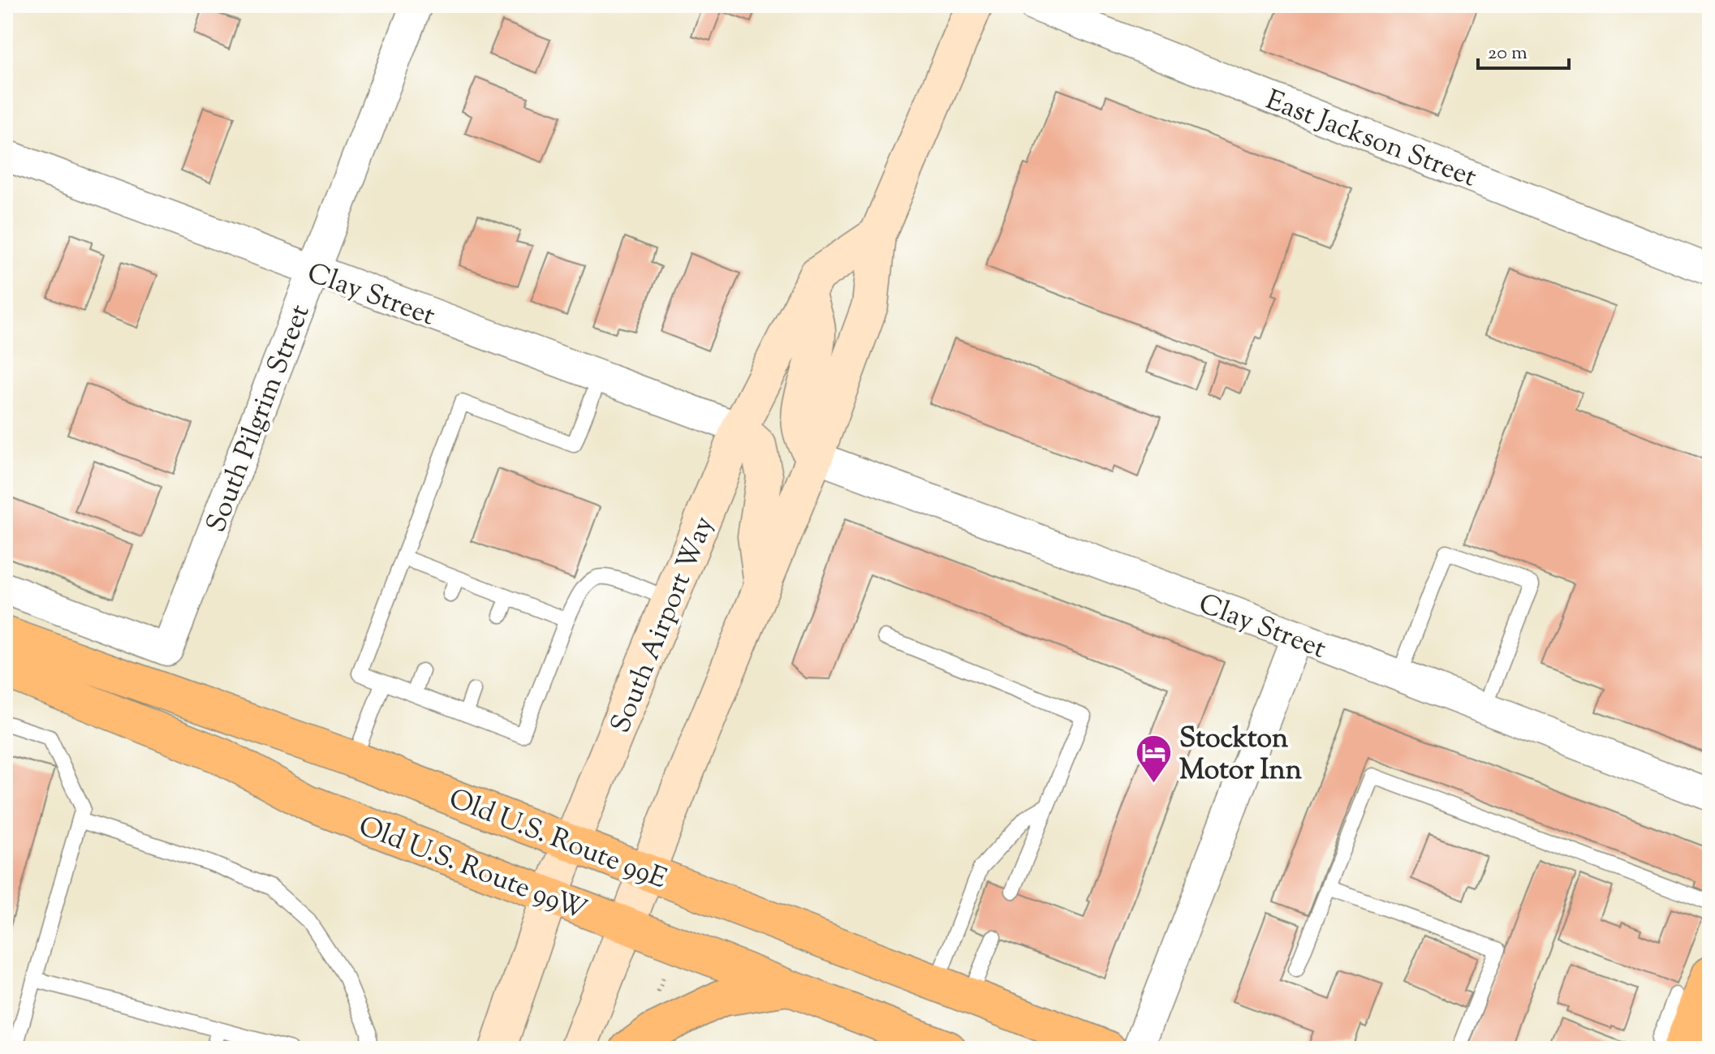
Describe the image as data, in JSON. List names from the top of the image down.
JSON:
{
  "streets": {
    "main road": ["South Airport Way", "Old U.S. Route 99E", "Old U.S. Route 99W"],
    "street": ["East Jackson Street", "Clay Street", "South Pilgrim Street"]
  },
  "crossings": [
    ["Clay Street", "South Pilgrim Street"],
    ["Clay Street", "South Airport Way"],
    ["South Airport Way", "Old U.S. Route 99E"],
    ["South Airport Way", "Old U.S. Route 99W"]
  ],
  "places": {
    "hotel": ["Stockton Motor Inn"]
  },
  "scale_bar": "20 m"
}
